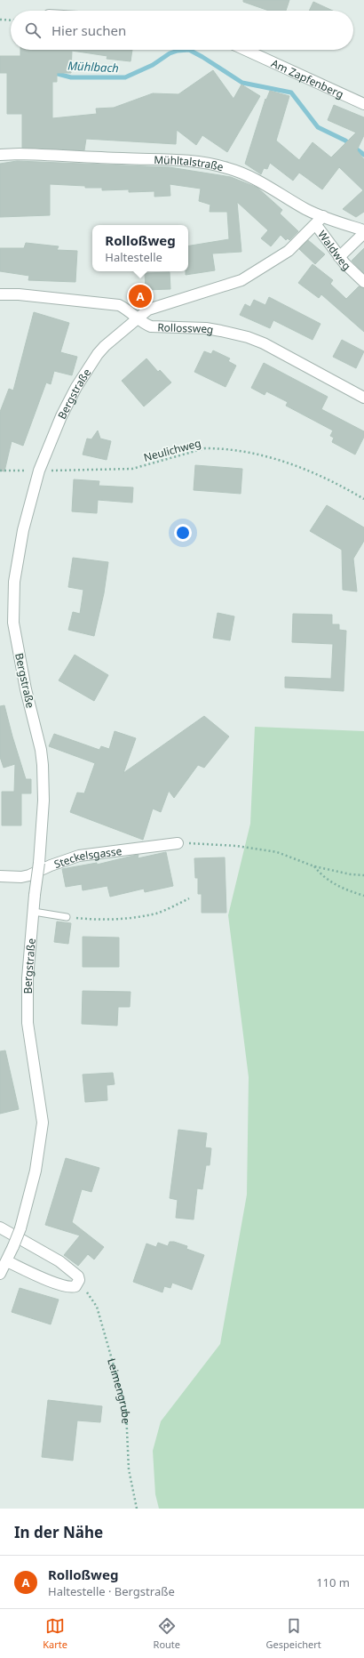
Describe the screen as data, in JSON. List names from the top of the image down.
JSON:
{
  "streets": {
    "street": [
      "Am Zapfenberg",
      "Mühltalstraße",
      "Waldweg",
      "Rollossweg",
      "Bergstraße",
      "Steckelsgasse"
    ],
    "path": ["Neulichweg", "Leimengrube"]
  },
  "crossings": [
    ["Mühltalstraße", "Waldweg"],
    ["Waldweg", "Bergstraße"],
    ["Rollossweg", "Bergstraße"],
    ["Bergstraße", "Neulichweg"]
  ],
  "water": ["Mühlbach"],
  "page": {
    "search": "Hier suchen",
    "popup": ["Rolloßweg", "Haltestelle"],
    "pins": "A",
    "heading": "In der Nähe",
    "list": [
      {
        "mark": "A",
        "name": "Rolloßweg",
        "note": "Haltestelle · Bergstraße",
        "value": "110 m"
      }
    ],
    "nav": ["Karte", "Route", "Gespeichert"]
  }
}
